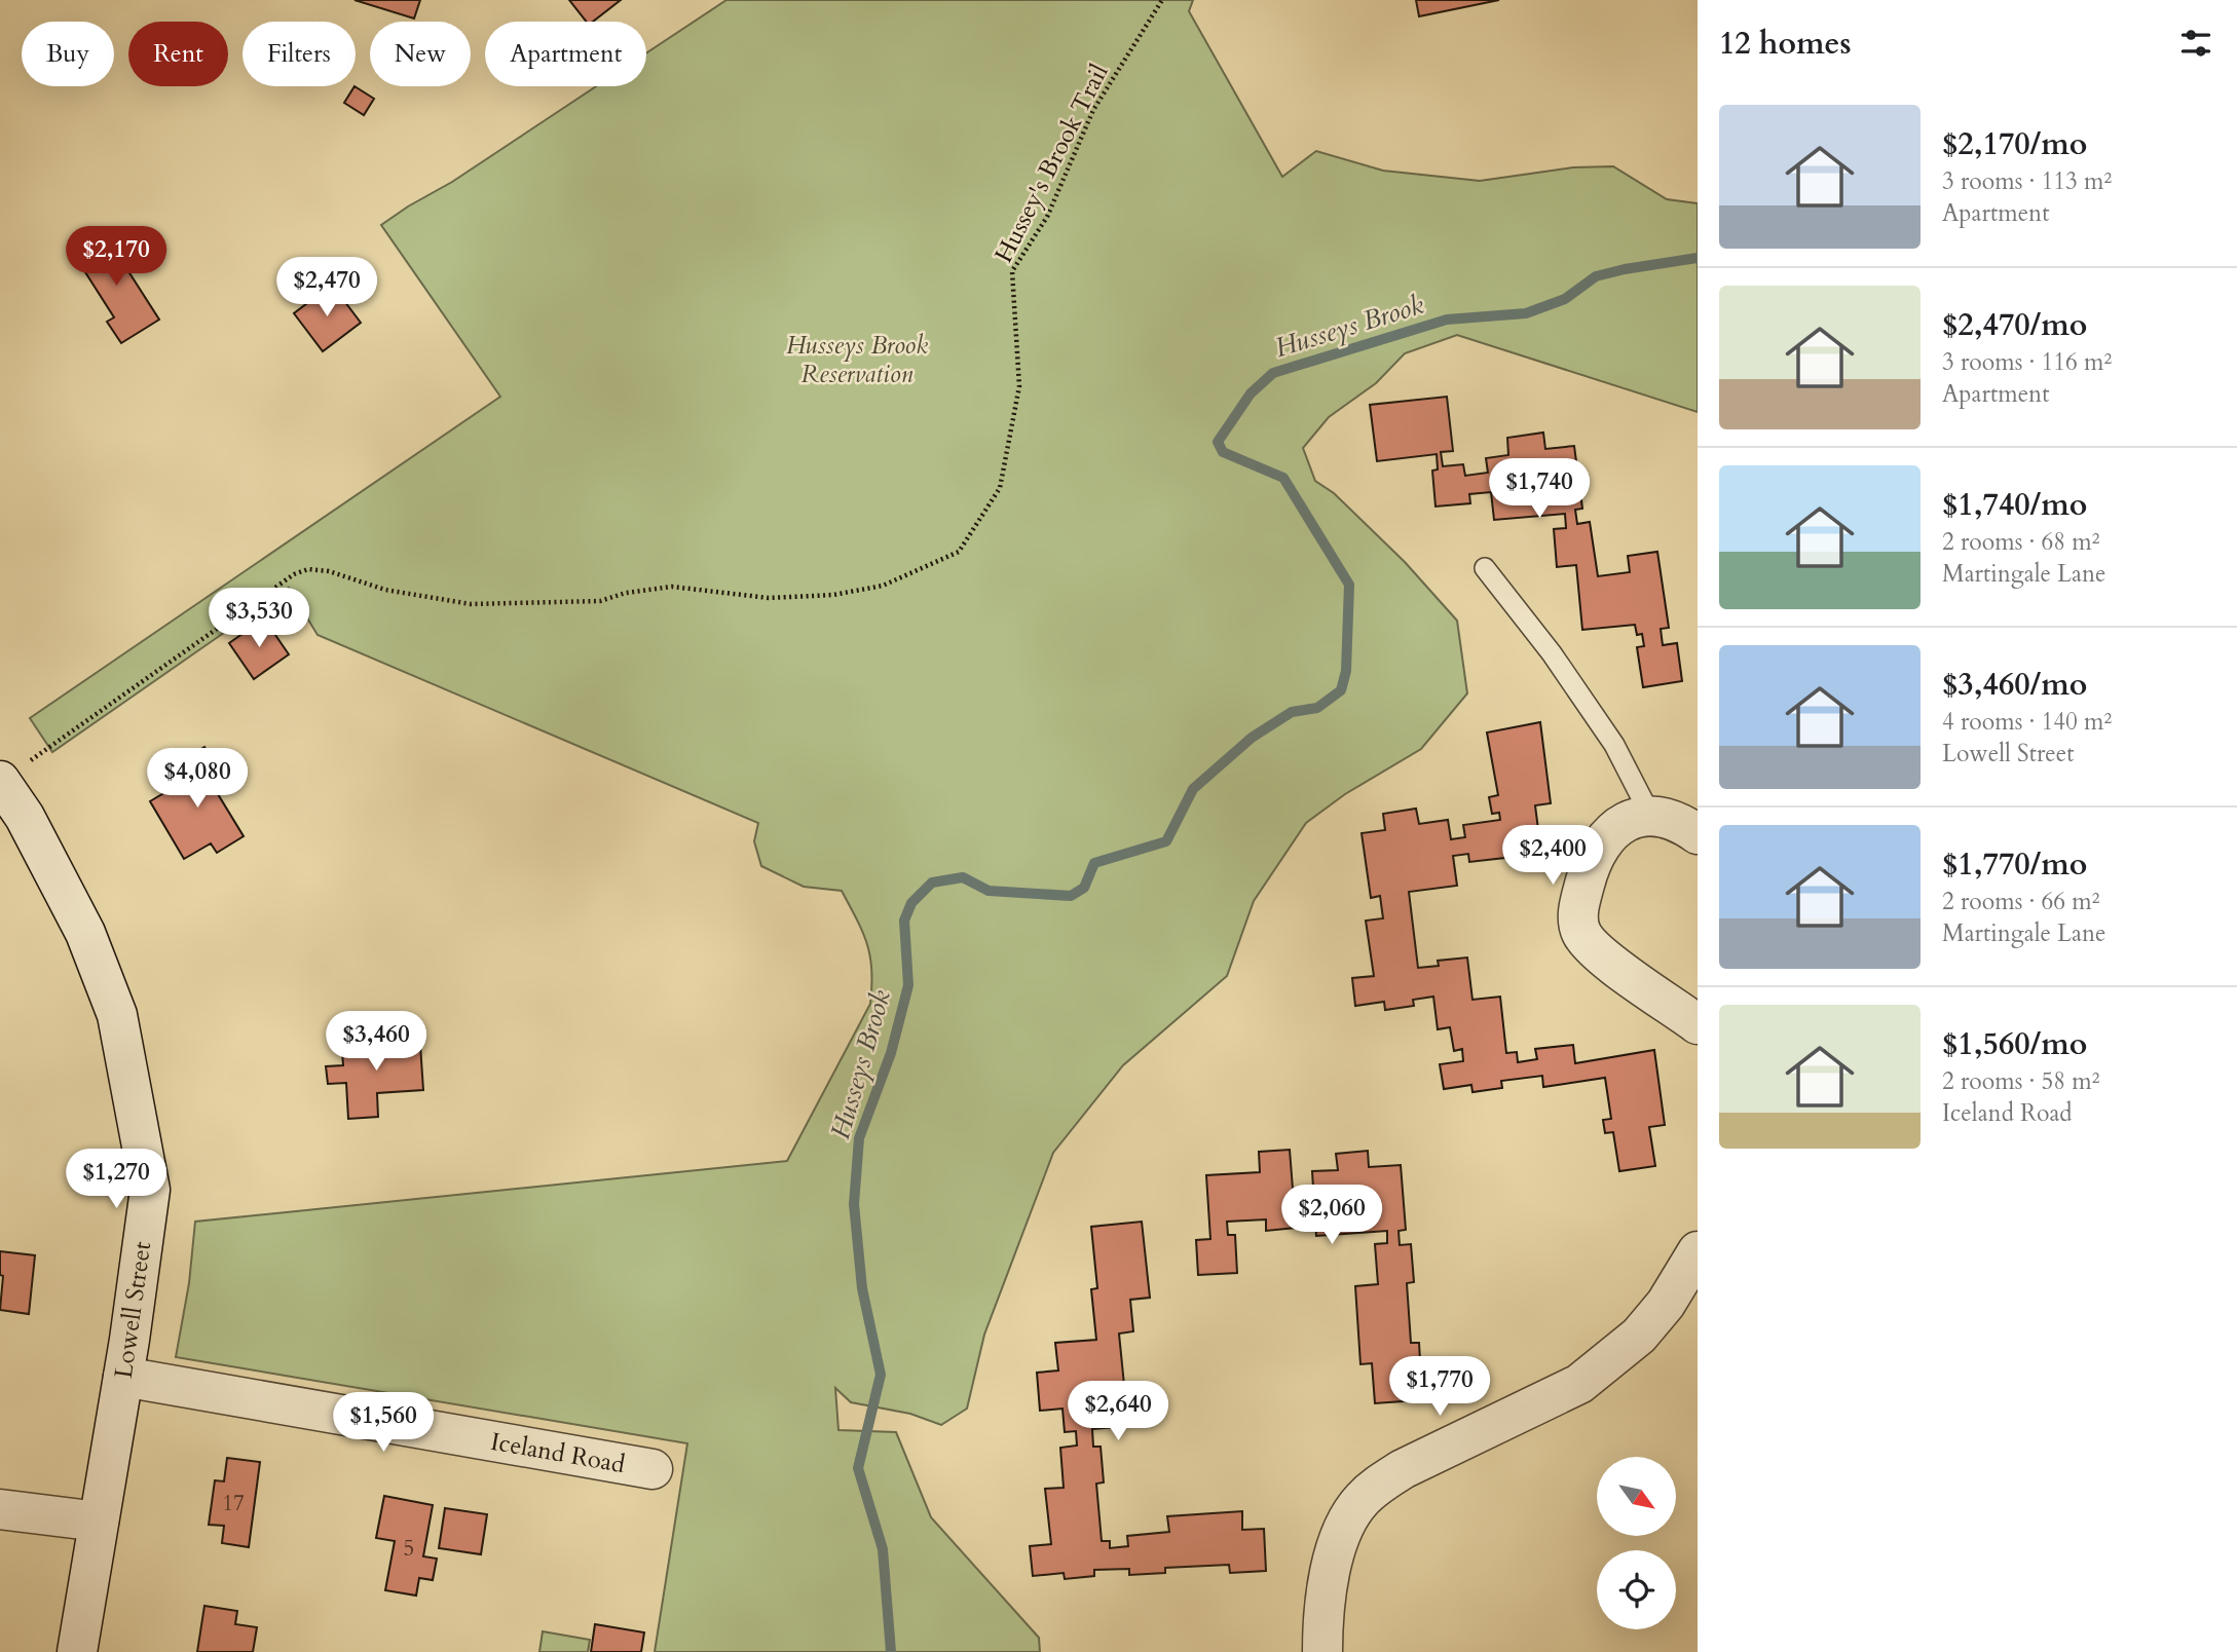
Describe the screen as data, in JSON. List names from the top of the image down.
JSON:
{
  "streets": {
    "street": ["Lowell Street", "Iceland Road"],
    "path": ["Hussey's Brook Trail"]
  },
  "crossings": [
    ["Hussey's Brook Trail", "Lowell Street"],
    ["Lowell Street", "Iceland Road"]
  ],
  "water": ["Husseys Brook"],
  "parks": ["Husseys Brook Reservation"],
  "house_numbers": ["17", "5"],
  "north": "bottom right",
  "page": {
    "heading": "12 homes",
    "chip": [
      "Buy",
      "Rent",
      "Filters",
      "New",
      "Apartment"
    ],
    "list": [
      {
        "name": "$2,170/mo",
        "note": "3 rooms · 113 m² · Apartment"
      },
      {
        "name": "$2,470/mo",
        "note": "3 rooms · 116 m² · Apartment"
      },
      {
        "name": "$1,740/mo",
        "note": "2 rooms · 68 m² · Martingale Lane"
      },
      {
        "name": "$3,460/mo",
        "note": "4 rooms · 140 m² · Lowell Street"
      },
      {
        "name": "$1,770/mo",
        "note": "2 rooms · 66 m² · Martingale Lane"
      },
      {
        "name": "$1,560/mo",
        "note": "2 rooms · 58 m² · Iceland Road"
      }
    ],
    "price": [
      "$2,170",
      "$2,470",
      "$1,740",
      "$3,530",
      "$4,080",
      "$2,400",
      "$3,460",
      "$1,270",
      "$2,060",
      "$1,770",
      "$2,640",
      "$1,560"
    ]
  }
}
